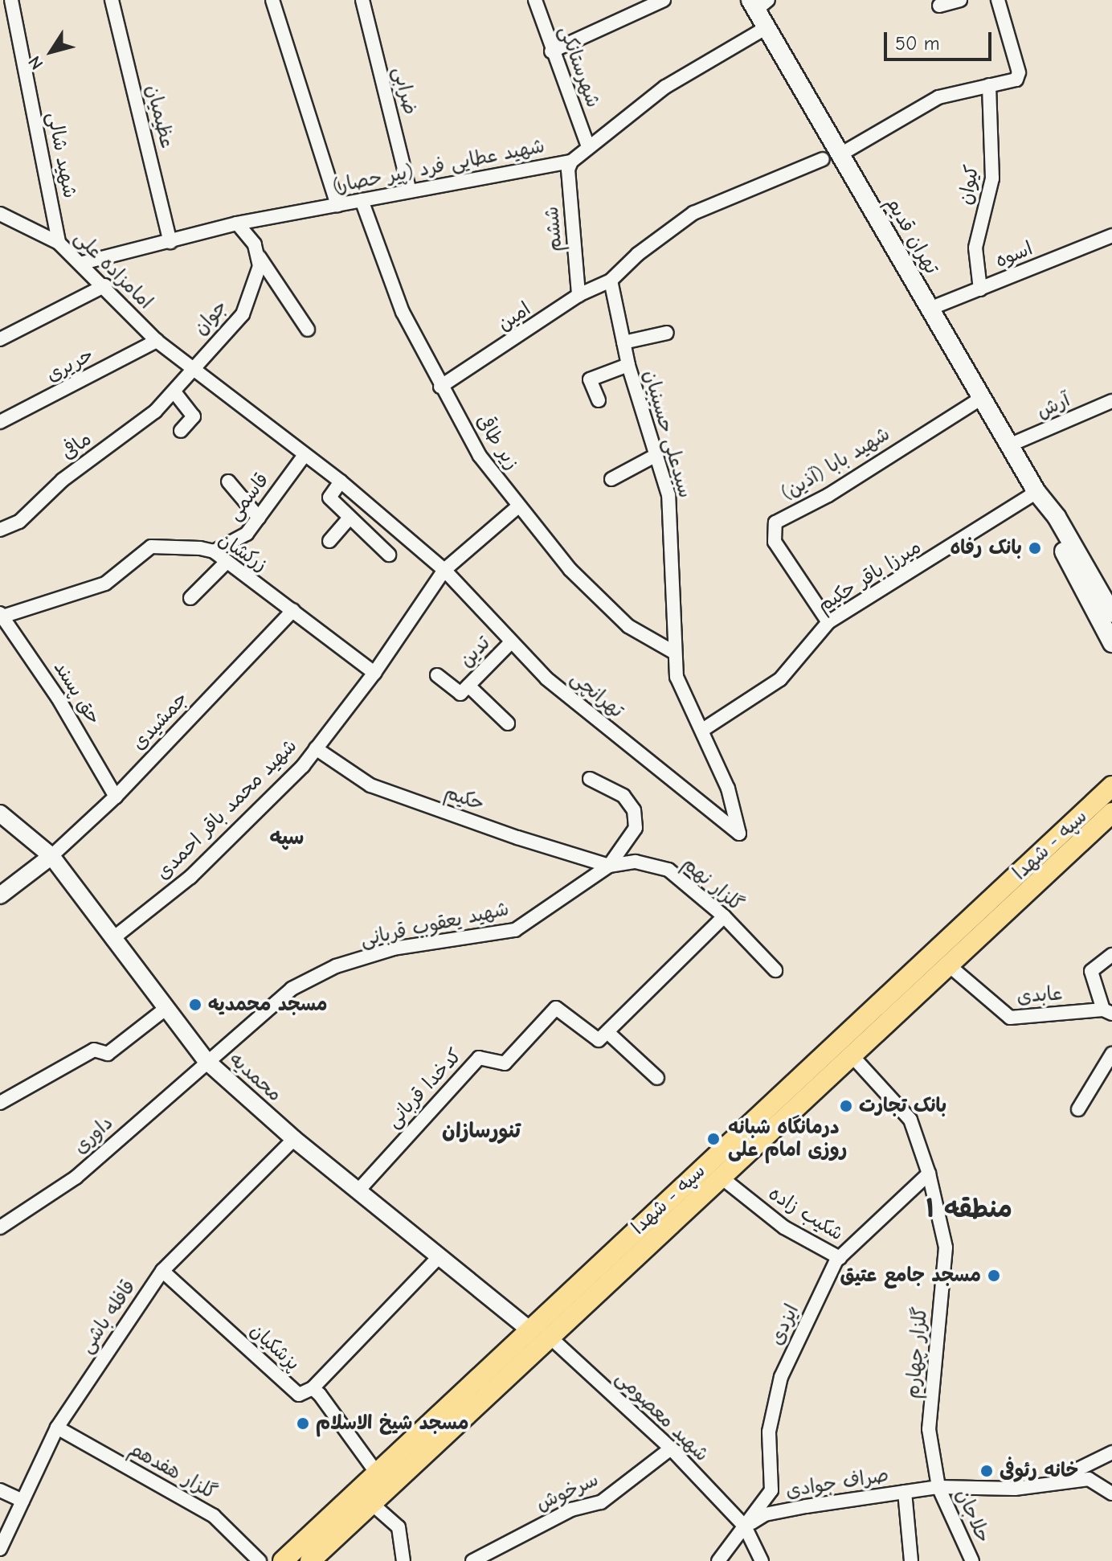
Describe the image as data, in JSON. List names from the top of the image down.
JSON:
{
  "streets": {
    "main road": ["تهران قدیم", "سپه - شهدا"],
    "street": [
      "شهرستانکی",
      "ضرابی",
      "عظیمیان",
      "شهید شالی",
      "شهید عطایی فرد (پیر حصار)",
      "کیوان",
      "ششم",
      "اسوه",
      "امامزاده علی",
      "امین",
      "جوان",
      "حریری",
      "آرش",
      "سیدعلی حسینیان",
      "زیر طاقی",
      "مافی",
      "شهید بابا (آذین)",
      "قاسمی",
      "زرکشان",
      "میرزا باقر حکیم",
      "تدین",
      "حق پسند",
      "تهرانچی",
      "جمشیدی",
      "حکیم",
      "شهید محمد باقر احمدی",
      "گلزار نهم",
      "شهید یعقوب قربانی",
      "عابدی",
      "محمدیه",
      "کدخدا قربانی",
      "داوری",
      "شکیب زاده",
      "قافله باشی",
      "ایزدی",
      "پزشکیان",
      "گلزار چهارم",
      "شهید معصومی",
      "گلزار هفدهم",
      "صراف جوادی",
      "سرخوش",
      "حلاجان"
    ]
  },
  "crossings": [
    ["شهرستانکی", "شهید عطایی فرد (پیر حصار)"],
    ["ضرابی", "شهید عطایی فرد (پیر حصار)"],
    ["عظیمیان", "شهید عطایی فرد (پیر حصار)"],
    ["شهید شالی", "امامزاده علی"],
    ["شهید عطایی فرد (پیر حصار)", "ششم"],
    ["شهید عطایی فرد (پیر حصار)", "تهران قدیم"],
    ["شهید عطایی فرد (پیر حصار)", "امامزاده علی"],
    ["شهید عطایی فرد (پیر حصار)", "زیر طاقی"],
    ["کیوان", "اسوه"],
    ["ششم", "امین"],
    ["تهران قدیم", "اسوه"],
    ["تهران قدیم", "آرش"],
    ["تهران قدیم", "شهید بابا (آذین)"],
    ["تهران قدیم", "میرزا باقر حکیم"],
    ["امامزاده علی", "جوان"],
    ["امامزاده علی", "حریری"],
    ["امامزاده علی", "مافی"],
    ["امامزاده علی", "تهرانچی"],
    ["امین", "سیدعلی حسینیان"],
    ["امین", "زیر طاقی"],
    ["جوان", "مافی"],
    ["جوان", "تهرانچی"],
    ["سیدعلی حسینیان", "زیر طاقی"],
    ["سیدعلی حسینیان", "میرزا باقر حکیم"],
    ["سیدعلی حسینیان", "تهرانچی"],
    ["مافی", "تهرانچی"],
    ["شهید بابا (آذین)", "میرزا باقر حکیم"],
    ["قاسمی", "زرکشان"],
    ["قاسمی", "تهرانچی"],
    ["زرکشان", "حق پسند"],
    ["زرکشان", "جمشیدی"],
    ["زرکشان", "شهید محمد باقر احمدی"],
    ["تدین", "تهرانچی"],
    ["حق پسند", "جمشیدی"],
    ["تهرانچی", "شهید محمد باقر احمدی"],
    ["جمشیدی", "محمدیه"],
    ["حکیم", "شهید محمد باقر احمدی"],
    ["حکیم", "گلزار نهم"],
    ["حکیم", "شهید یعقوب قربانی"],
    ["شهید محمد باقر احمدی", "محمدیه"],
    ["سپه - شهدا", "عابدی"],
    ["سپه - شهدا", "محمدیه"],
    ["سپه - شهدا", "شکیب زاده"],
    ["سپه - شهدا", "پزشکیان"],
    ["سپه - شهدا", "گلزار چهارم"],
    ["سپه - شهدا", "شهید معصومی"],
    ["گلزار نهم", "شهید یعقوب قربانی"],
    ["شهید یعقوب قربانی", "محمدیه"],
    ["شهید یعقوب قربانی", "داوری"],
    ["محمدیه", "کدخدا قربانی"],
    ["محمدیه", "داوری"],
    ["محمدیه", "قافله باشی"],
    ["شکیب زاده", "ایزدی"],
    ["قافله باشی", "پزشکیان"],
    ["قافله باشی", "گلزار هفدهم"],
    ["ایزدی", "گلزار چهارم"],
    ["ایزدی", "شهید معصومی"],
    ["ایزدی", "صراف جوادی"],
    ["گلزار چهارم", "صراف جوادی"],
    ["گلزار چهارم", "حلاجان"],
    ["شهید معصومی", "صراف جوادی"],
    ["شهید معصومی", "سرخوش"],
    ["صراف جوادی", "حلاجان"]
  ],
  "districts": ["سپه", "تنورسازان", "منطقه ۱"],
  "places": [
    "بانک رفاه",
    "مسجد محمدیه",
    "بانک تجارت",
    "درمانگاه شبانه روزی امام علی",
    "مسجد جامع عتیق",
    "مسجد شیخ الاسلام",
    "خانه رئوفی"
  ],
  "scale_bar": "50 m",
  "north": "bottom left"
}
